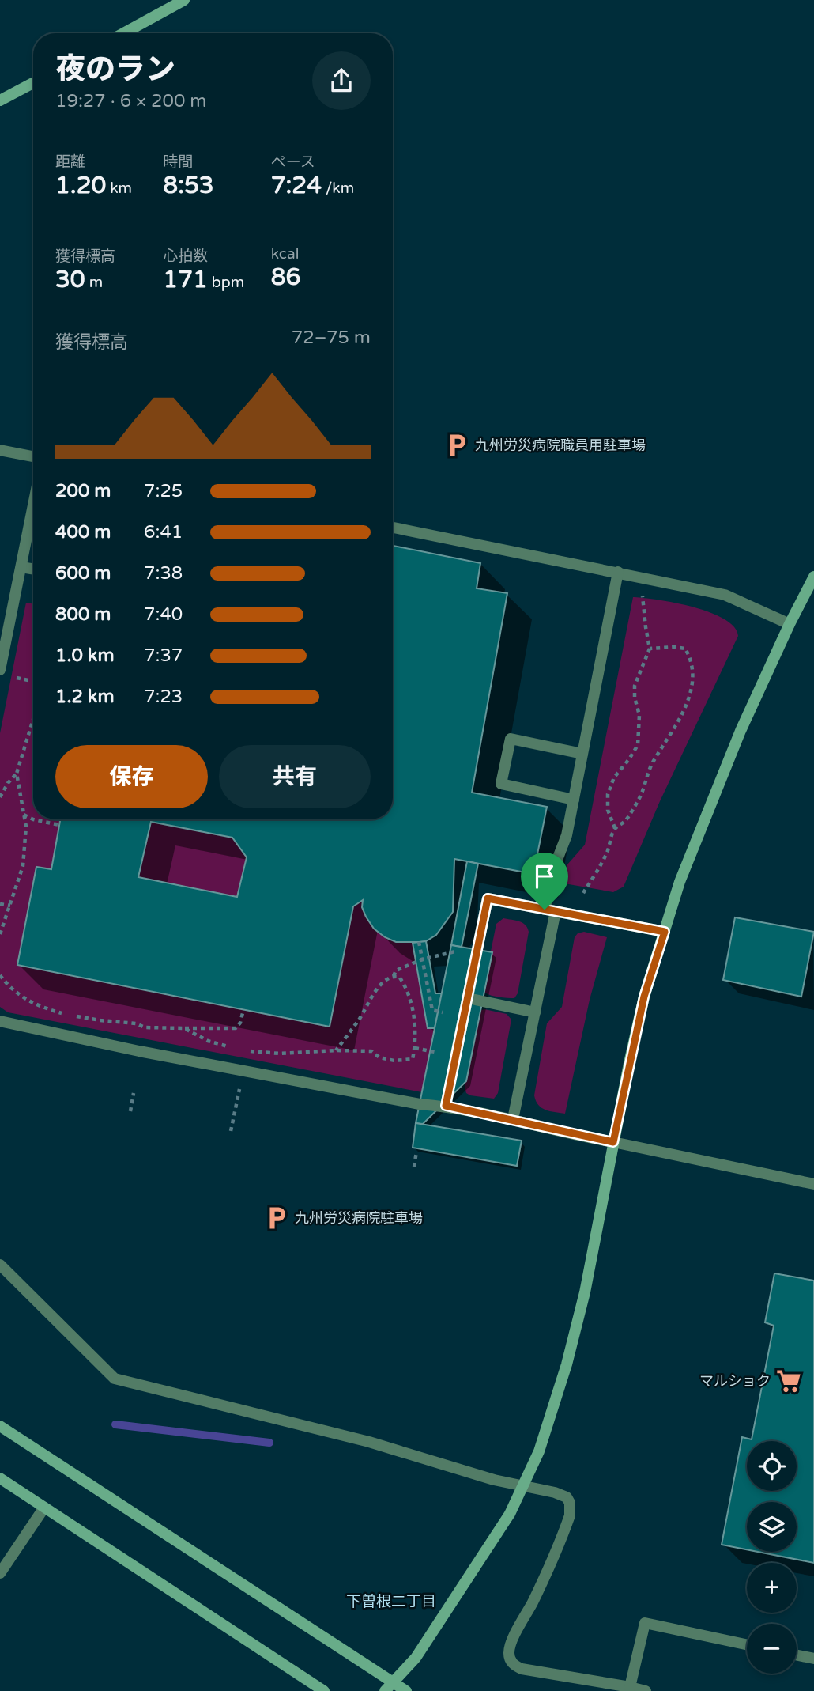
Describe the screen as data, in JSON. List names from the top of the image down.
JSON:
{
  "districts": ["下曽根二丁目"],
  "places": {
    "parking": ["九州労災病院職員用駐車場", "九州労災病院駐車場"],
    "supermarket": ["マルショク"]
  },
  "page": {
    "heading": ["夜のラン", "19:27 · 6 × 200 m"],
    "stats": [
      ["距離", "1.20 km"],
      ["時間", "8:53"],
      ["ペース", "7:24 /km"],
      ["獲得標高", "30 m"],
      ["心拍数", "171 bpm"],
      ["kcal", "86"]
    ],
    "chart": ["獲得標高", "72–75 m"],
    "list": [
      {
        "name": "200 m",
        "note": "7:25"
      },
      {
        "name": "400 m",
        "note": "6:41"
      },
      {
        "name": "600 m",
        "note": "7:38"
      },
      {
        "name": "800 m",
        "note": "7:40"
      },
      {
        "name": "1.0 km",
        "note": "7:37"
      },
      {
        "name": "1.2 km",
        "note": "7:23"
      }
    ],
    "buttons": ["保存", "共有"],
    "map_buttons": ["+", "−"]
  }
}
